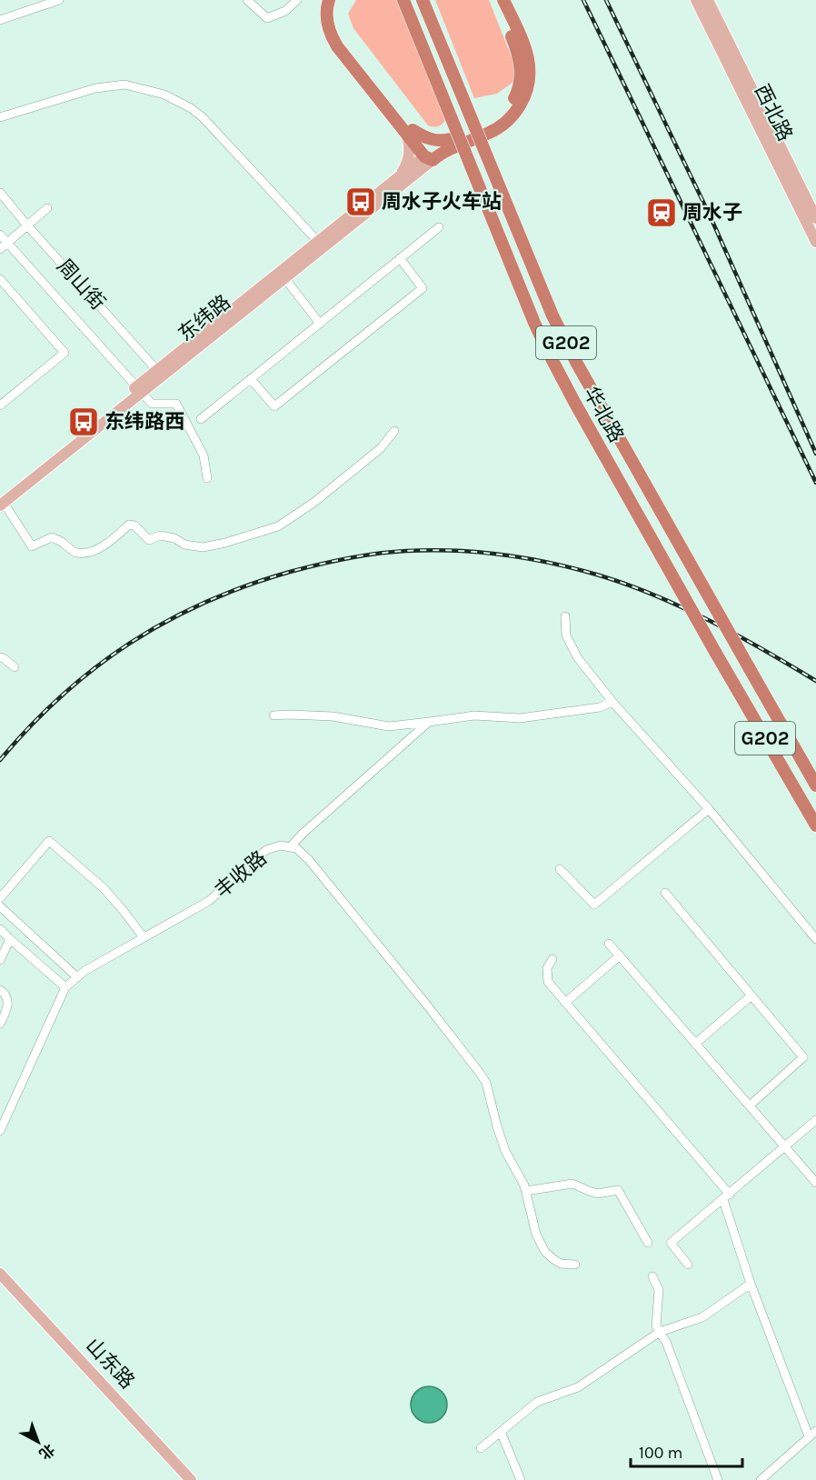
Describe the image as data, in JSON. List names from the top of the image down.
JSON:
{
  "streets": {
    "highway": ["G202", "华北路"],
    "main road": ["西北路", "东纬路", "山东路"],
    "street": ["周山街", "丰收路"]
  },
  "crossings": [
    ["周山街", "东纬路"]
  ],
  "places": {
    "bus stop": ["周水子火车站", "东纬路西"],
    "station": ["周水子"]
  },
  "scale_bar": "100 m",
  "north": "bottom right"
}
